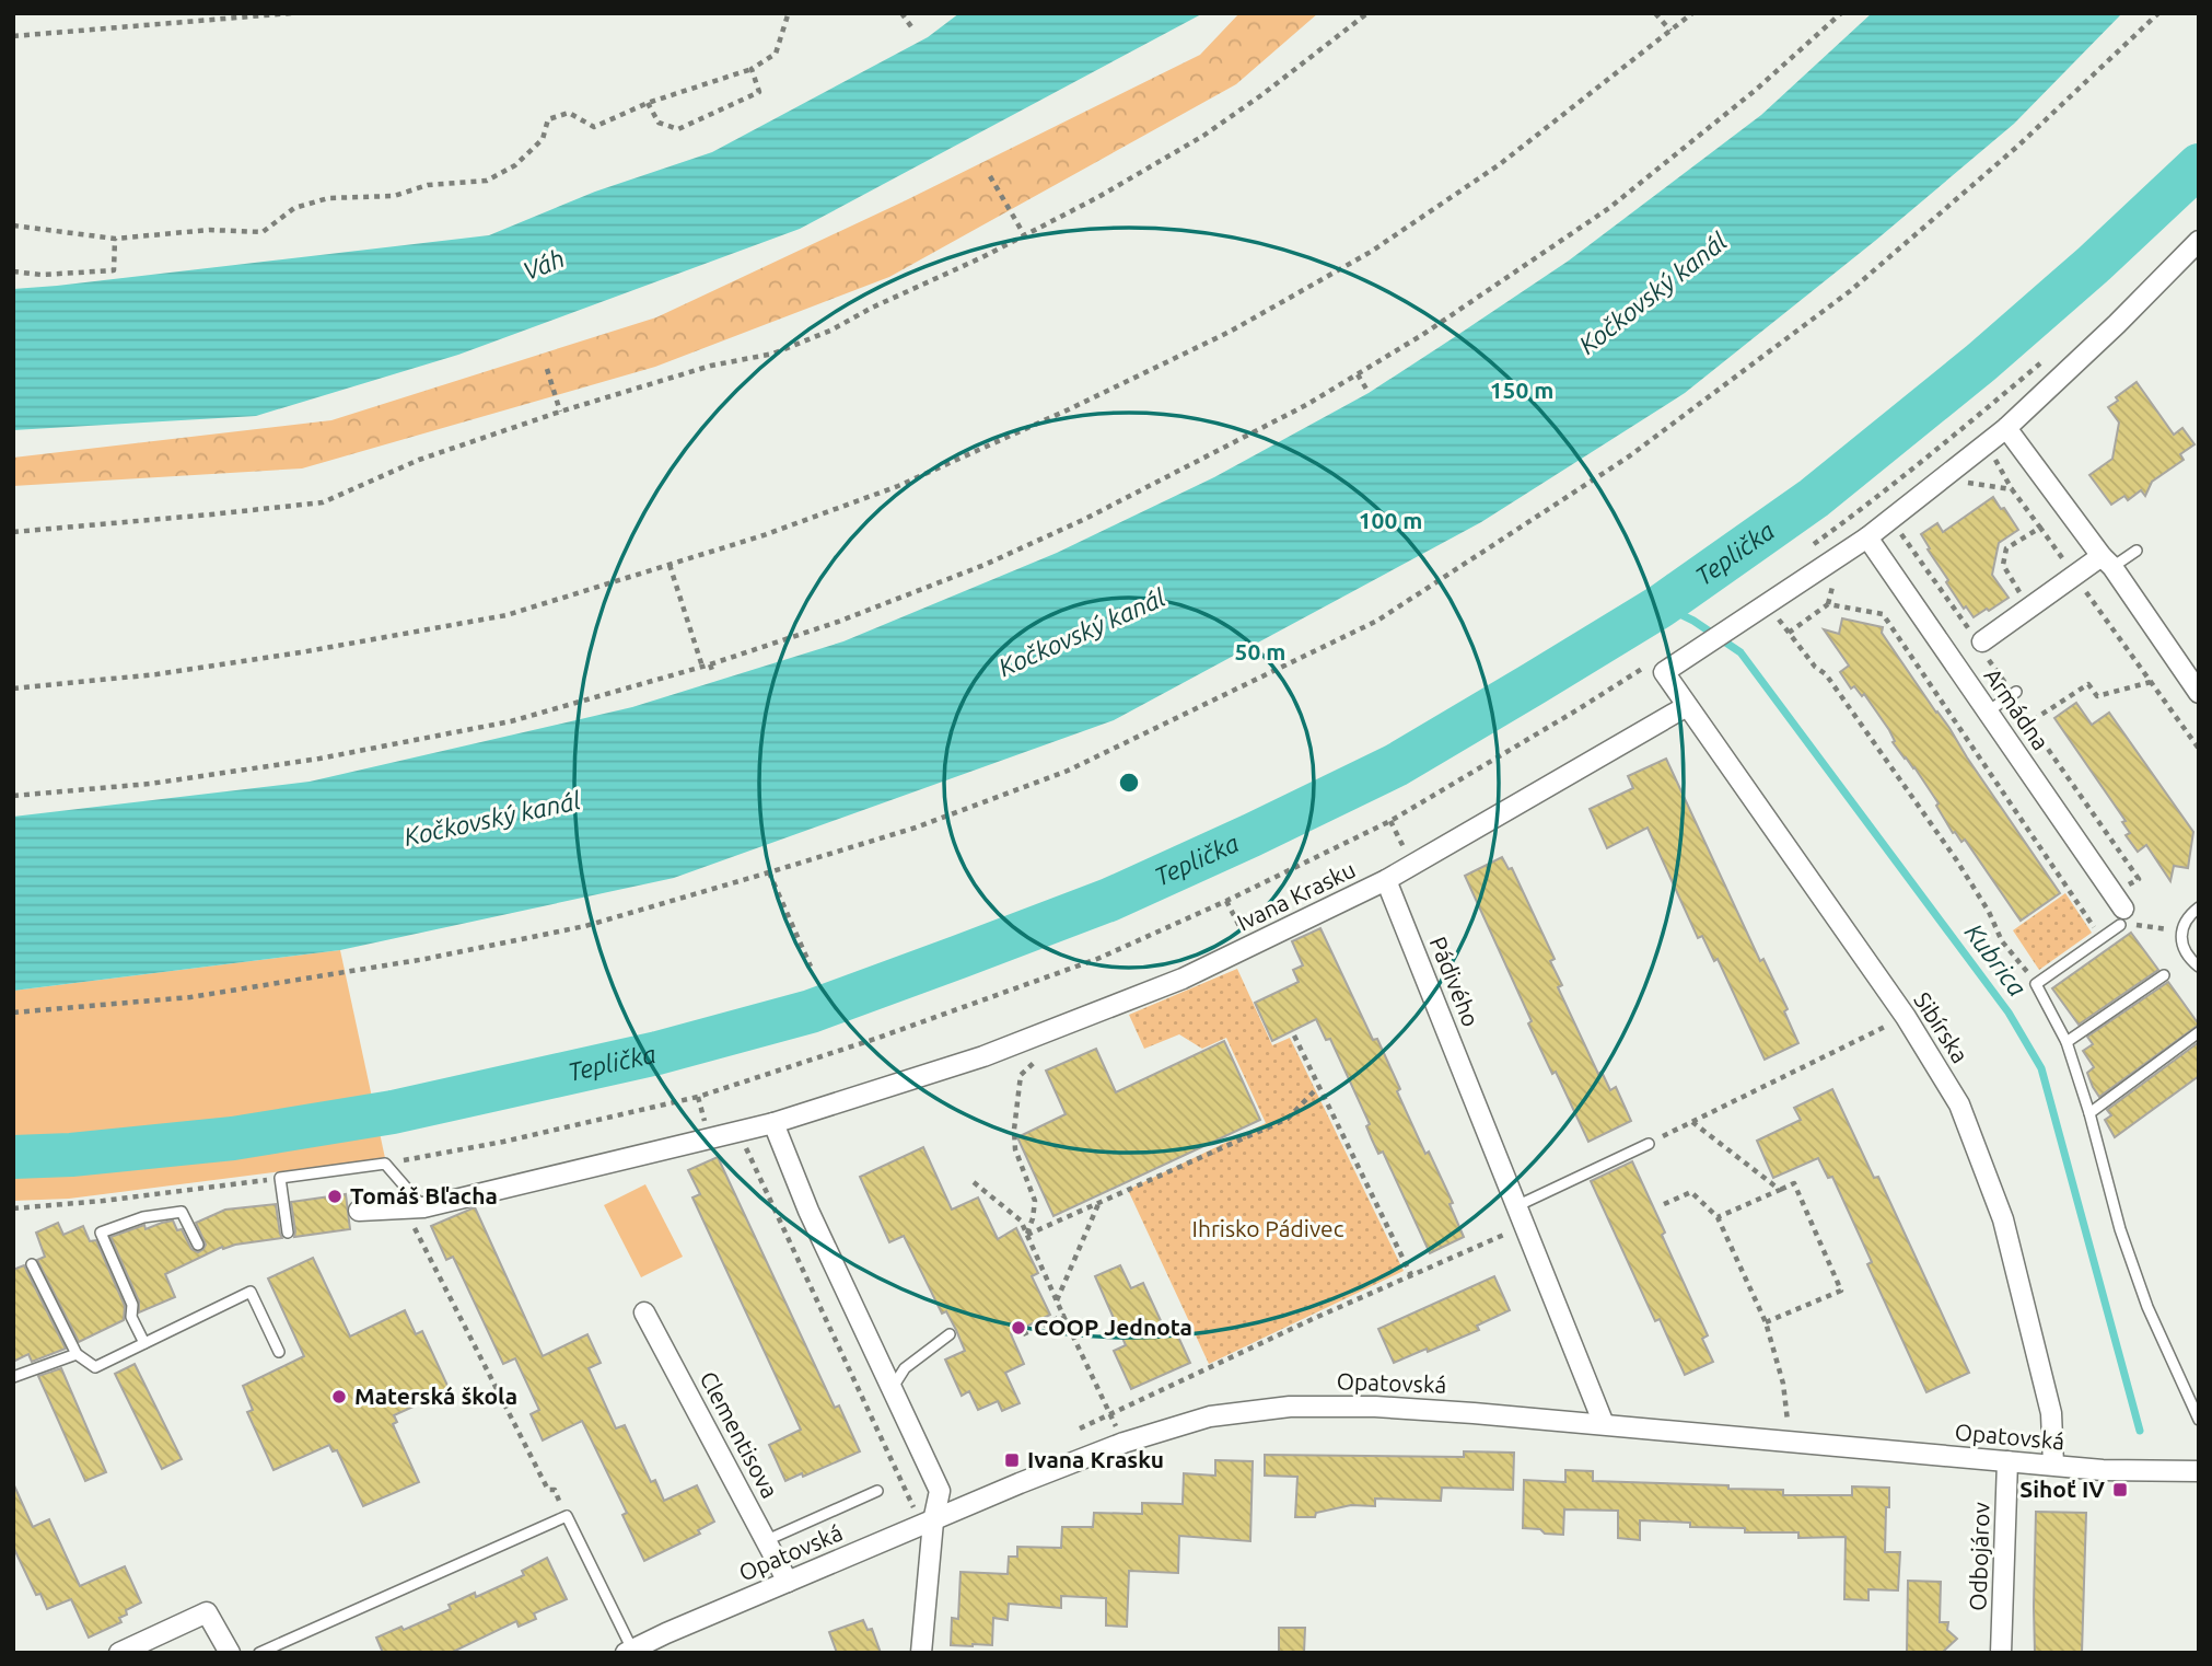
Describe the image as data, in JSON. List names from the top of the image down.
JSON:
{
  "streets": {
    "street": [
      "Armádna",
      "Ivana Krasku",
      "Pádivého",
      "Sibírska",
      "Opatovská",
      "Clementisova",
      "Odbojárov"
    ]
  },
  "crossings": [
    ["Ivana Krasku", "Pádivého"],
    ["Pádivého", "Opatovská"],
    ["Sibírska", "Opatovská"],
    ["Opatovská", "Clementisova"],
    ["Opatovská", "Odbojárov"]
  ],
  "water": [
    "Váh",
    "Kočkovský kanál",
    "Teplička",
    "Kubrica"
  ],
  "parks": ["Ihrisko Pádivec"],
  "places": {
    "other": ["Tomáš Bľacha", "COOP Jednota", "Materská škola"],
    "transit": ["Ivana Krasku", "Sihoť IV"]
  },
  "rings": ["150 m", "100 m", "50 m"]
}
